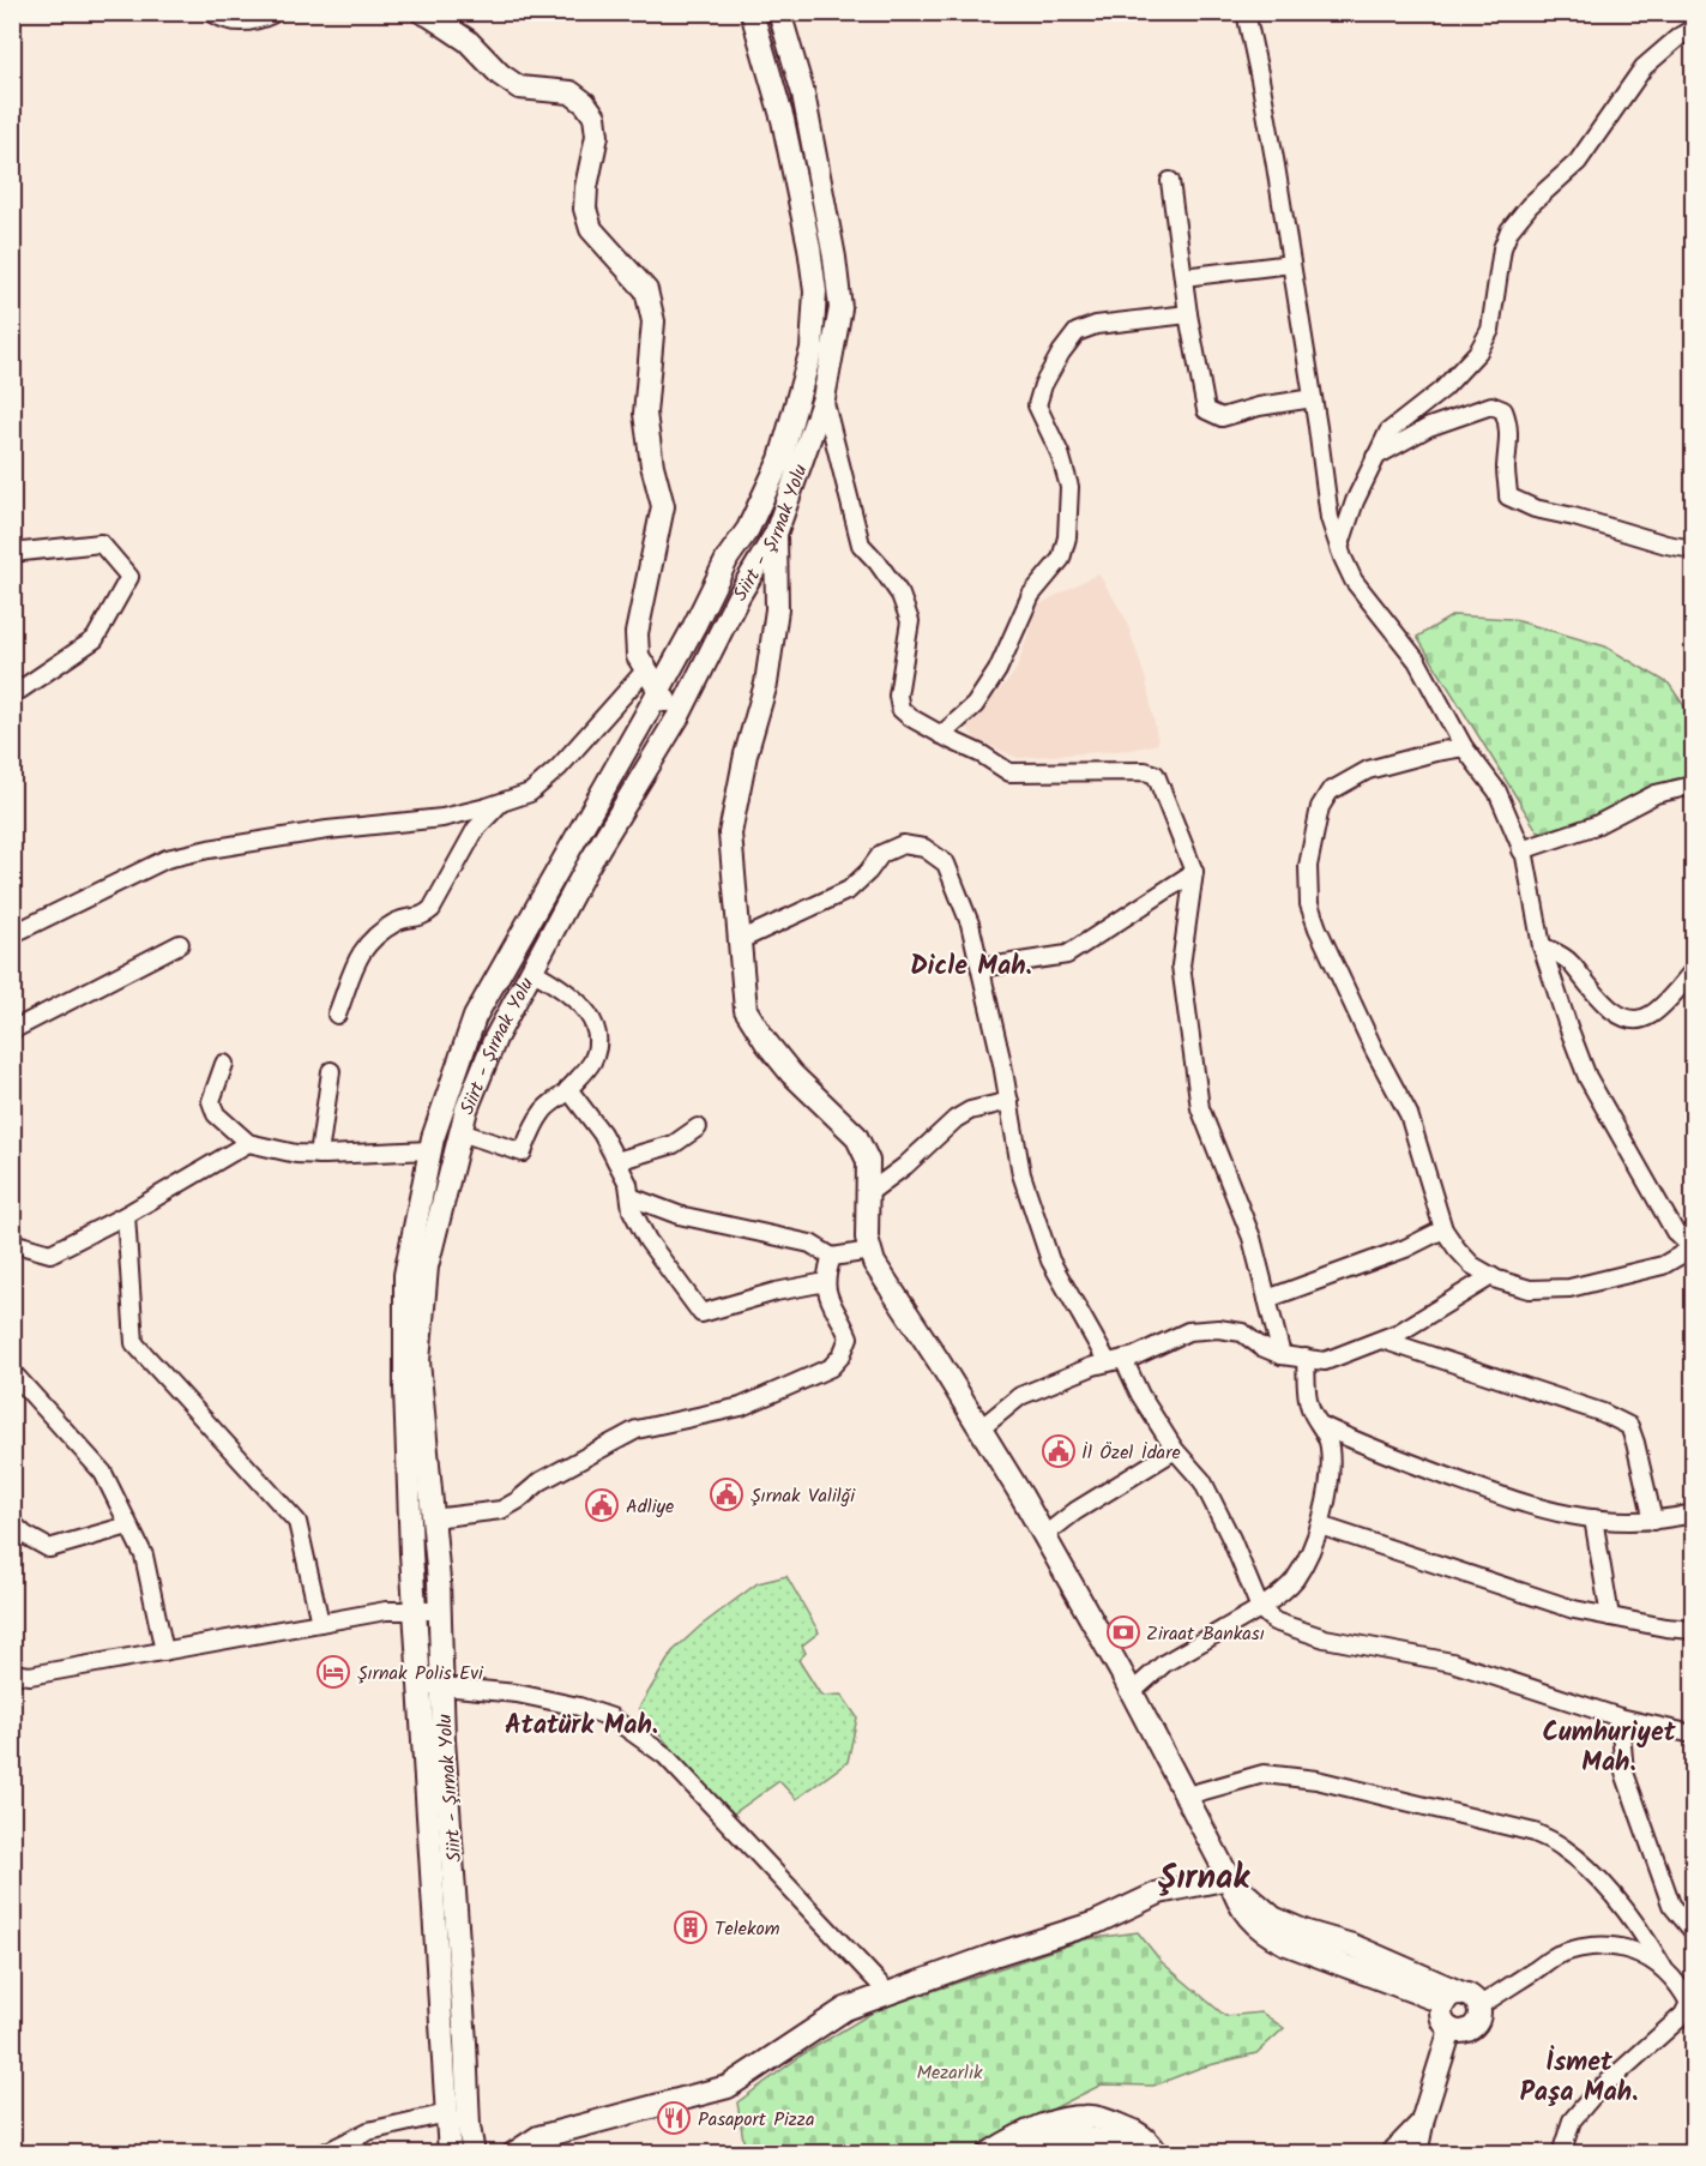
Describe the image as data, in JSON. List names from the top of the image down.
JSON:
{
  "streets": {
    "street": ["Siirt - Şırnak Yolu"]
  },
  "districts": [
    "Dicle Mah.",
    "Atatürk Mah.",
    "Cumhuriyet Mah.",
    "Şırnak",
    "İsmet Paşa Mah."
  ],
  "parks": ["Mezarlık"],
  "places": {
    "public building": ["İl Özel İdare", "Şırnak Valilği", "Adliye"],
    "bank": ["Ziraat Bankası"],
    "hotel": ["Şırnak Polis Evi"],
    "building": ["Telekom"],
    "restaurant": ["Pasaport Pizza"]
  }
}
